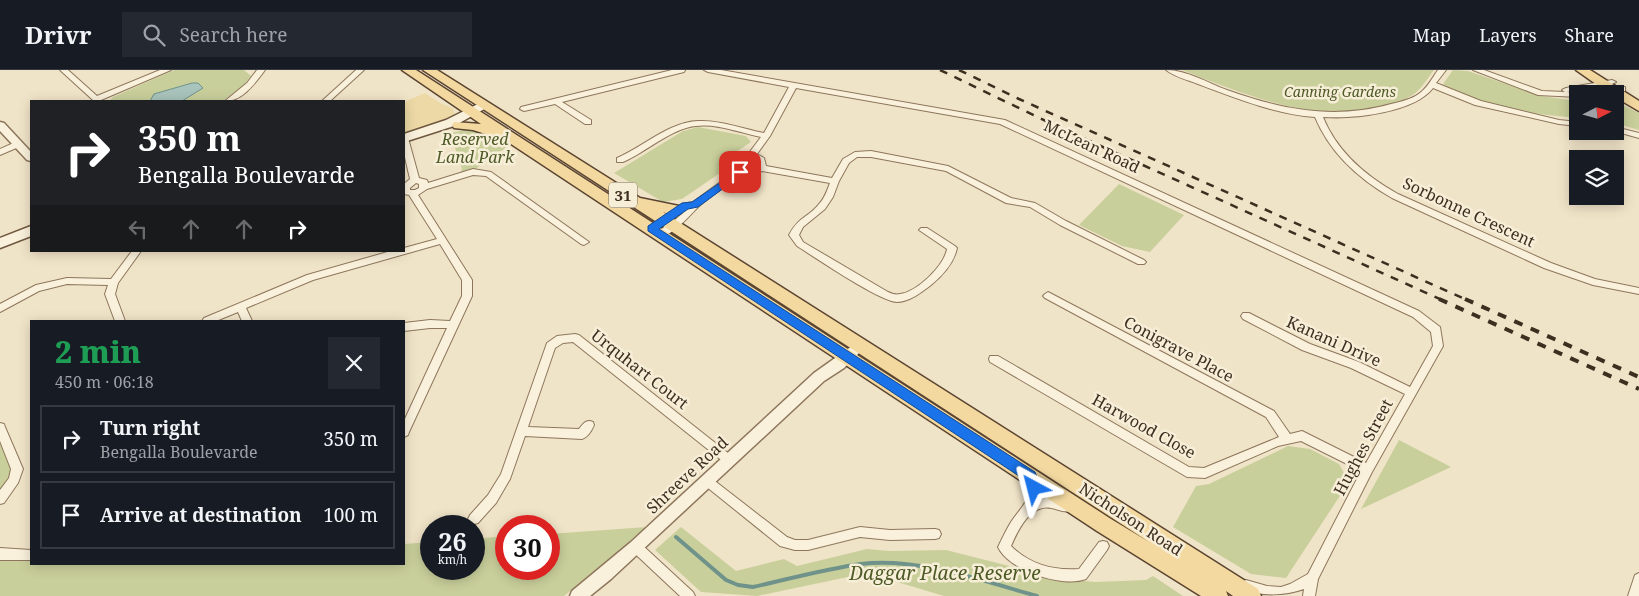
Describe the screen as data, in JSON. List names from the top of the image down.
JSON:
{
  "streets": {
    "main road": ["31", "Nicholson Road"],
    "street": [
      "McLean Road",
      "Sorbonne Crescent",
      "Kanani Drive",
      "Conigrave Place",
      "Urquhart Court",
      "Harwood Close",
      "Hughes Street",
      "Shreeve Road"
    ]
  },
  "crossings": [
    ["McLean Road", "Hughes Street"],
    ["Kanani Drive", "Hughes Street"],
    ["Conigrave Place", "Harwood Close"],
    ["Urquhart Court", "Shreeve Road"],
    ["Harwood Close", "Hughes Street"],
    ["Hughes Street", "Nicholson Road"],
    ["Shreeve Road", "Nicholson Road"]
  ],
  "parks": ["Canning Gardens", "Reserved Land Park", "Daggar Place Reserve"],
  "north": "right",
  "page": {
    "header": "Drivr",
    "search": "Search here",
    "nav": ["Map", "Layers", "Share"],
    "turn": ["350 m", "Bengalla Boulevarde"],
    "heading": ["2 min", "450 m · 06:18"],
    "list": [
      {
        "name": "Turn right",
        "note": "Bengalla Boulevarde",
        "value": "350 m"
      },
      {
        "name": "Arrive at destination",
        "value": "100 m"
      }
    ],
    "speed": "26 km/h",
    "limit": "30"
  }
}
